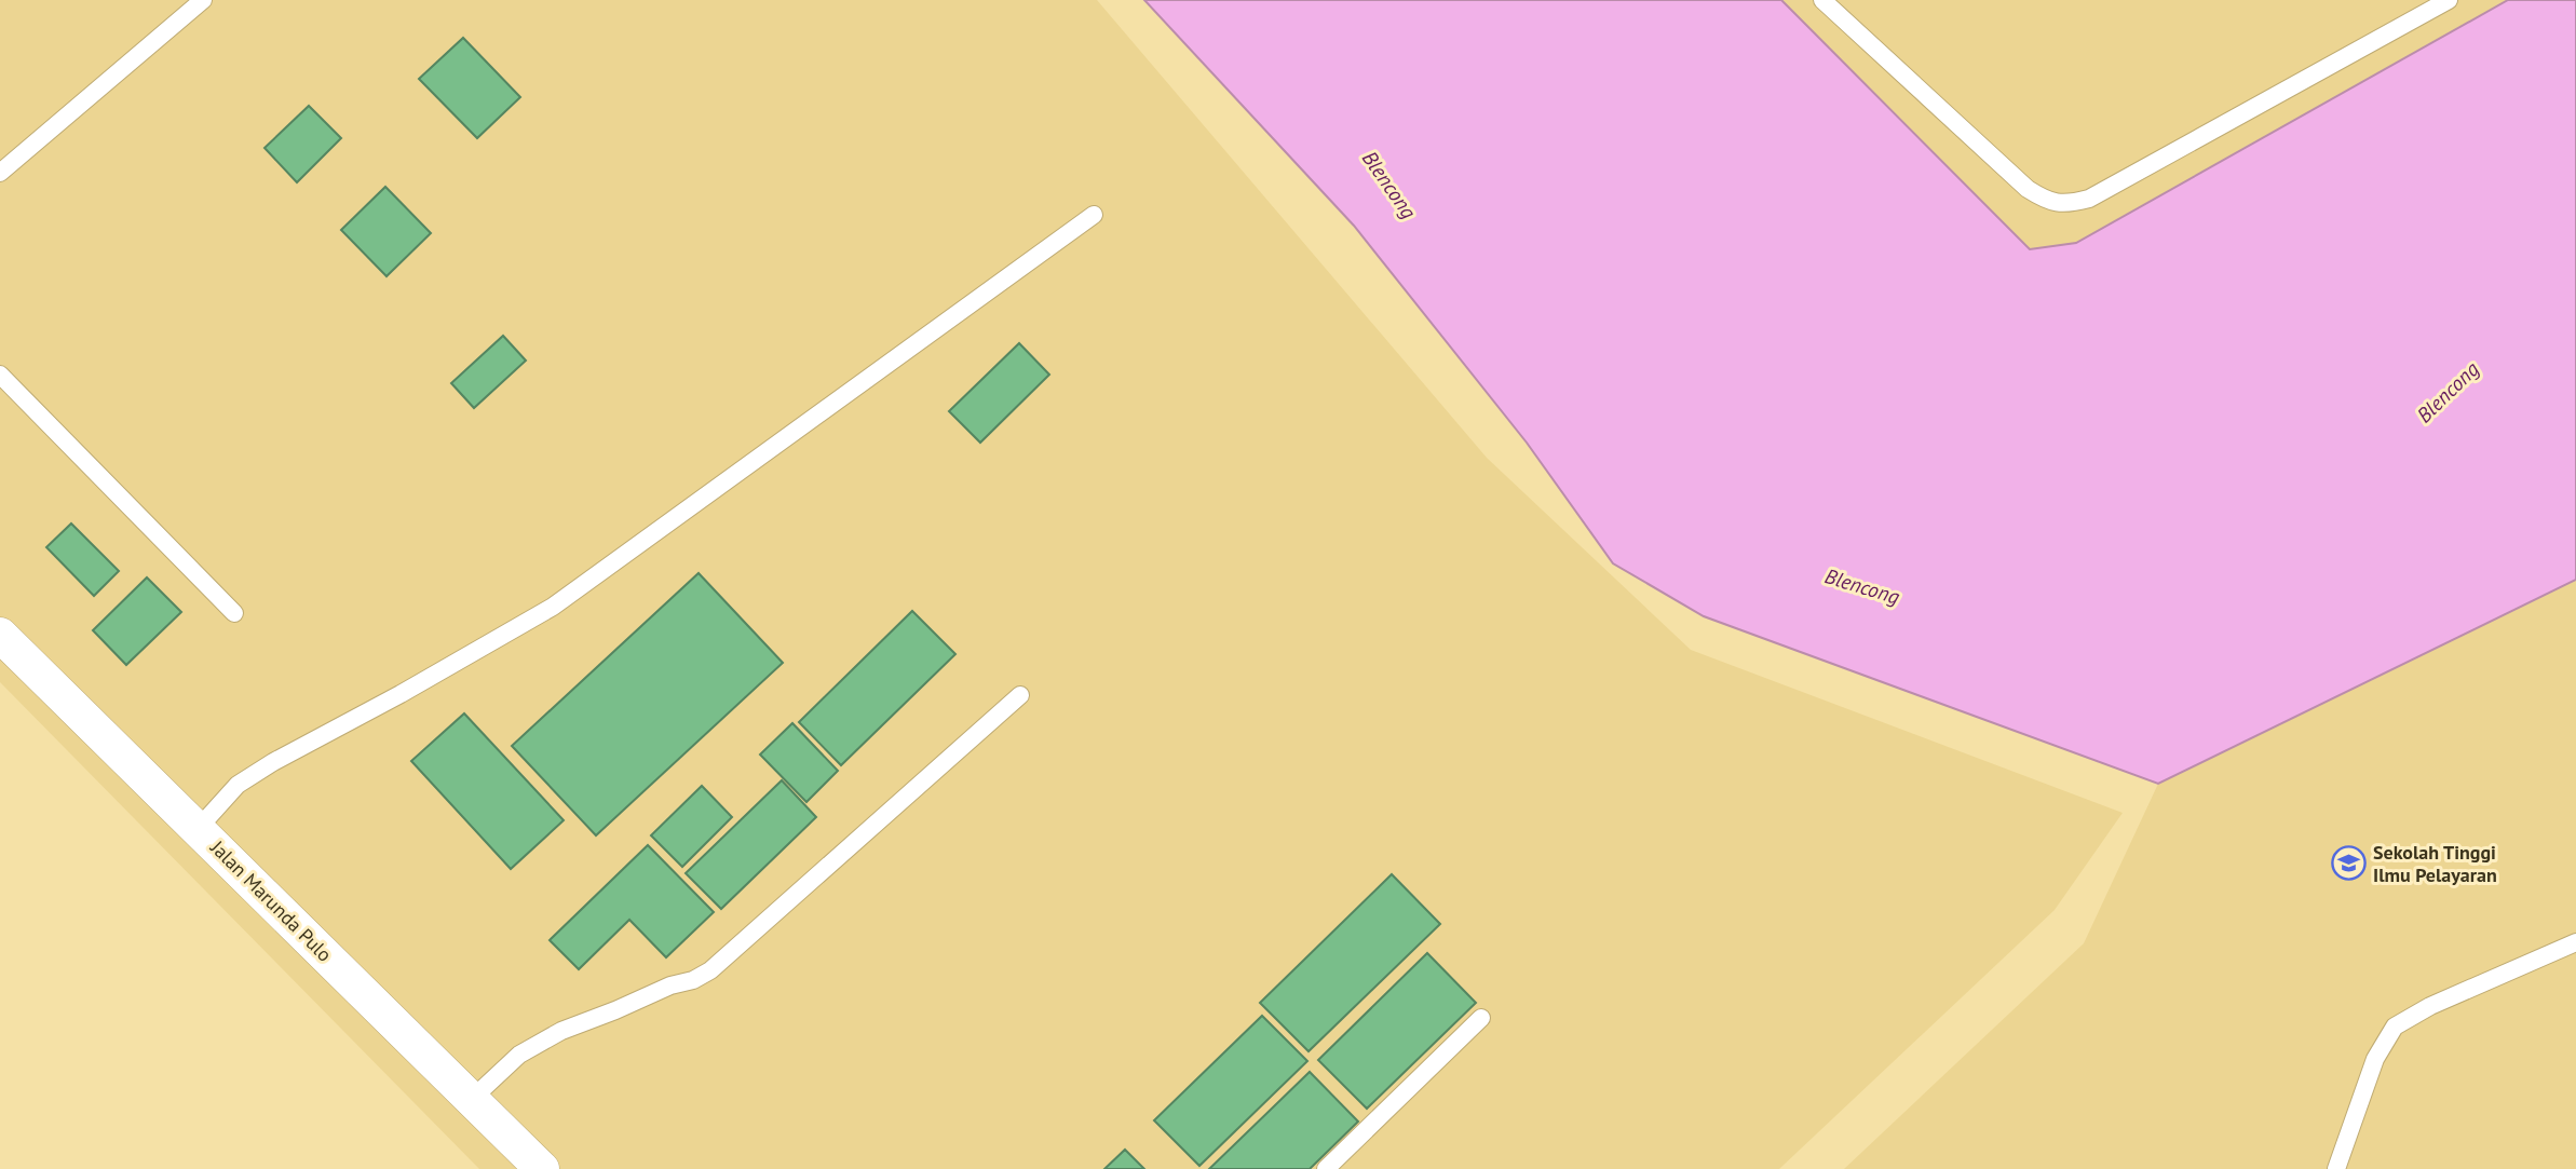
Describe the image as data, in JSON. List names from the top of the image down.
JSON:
{
  "streets": {
    "street": ["Jalan Marunda Pulo"]
  },
  "water": ["Blencong"],
  "places": {
    "school or university": ["Sekolah Tinggi Ilmu Pelayaran"]
  }
}
